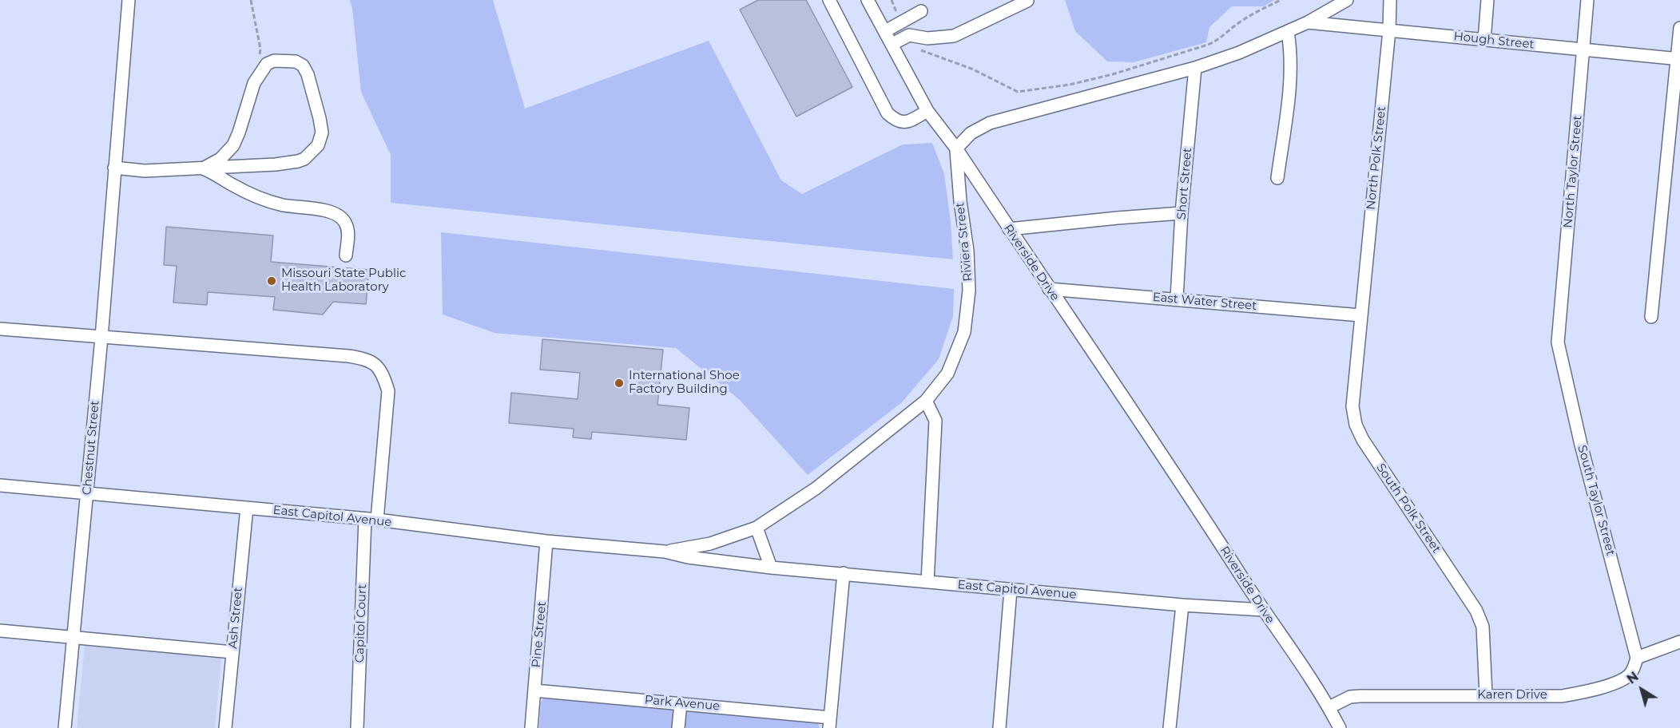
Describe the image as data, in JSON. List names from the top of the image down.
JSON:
{
  "streets": {
    "street": [
      "Hough Street",
      "North Polk Street",
      "North Taylor Street",
      "Short Street",
      "Riviera Street",
      "Riverside Drive",
      "East Water Street",
      "Chestnut Street",
      "South Taylor Street",
      "South Polk Street",
      "East Capitol Avenue",
      "Ash Street",
      "Capitol Court",
      "Pine Street",
      "Karen Drive",
      "Park Avenue"
    ]
  },
  "crossings": [
    ["Hough Street", "North Polk Street"],
    ["Hough Street", "North Taylor Street"],
    ["North Polk Street", "East Water Street"],
    ["North Polk Street", "South Polk Street"],
    ["North Taylor Street", "South Taylor Street"],
    ["Short Street", "East Water Street"],
    ["Riviera Street", "Riverside Drive"],
    ["Riviera Street", "East Capitol Avenue"],
    ["Riverside Drive", "East Water Street"],
    ["Riverside Drive", "East Capitol Avenue"],
    ["Riverside Drive", "Karen Drive"],
    ["East Water Street", "South Polk Street"],
    ["Chestnut Street", "East Capitol Avenue"],
    ["Chestnut Street", "Capitol Court"],
    ["South Taylor Street", "Karen Drive"],
    ["South Polk Street", "Karen Drive"],
    ["East Capitol Avenue", "Ash Street"],
    ["East Capitol Avenue", "Capitol Court"],
    ["East Capitol Avenue", "Pine Street"],
    ["Pine Street", "Park Avenue"]
  ],
  "places": ["Missouri State Public Health Laboratory", "International Shoe Factory Building"],
  "north": "top left"
}
